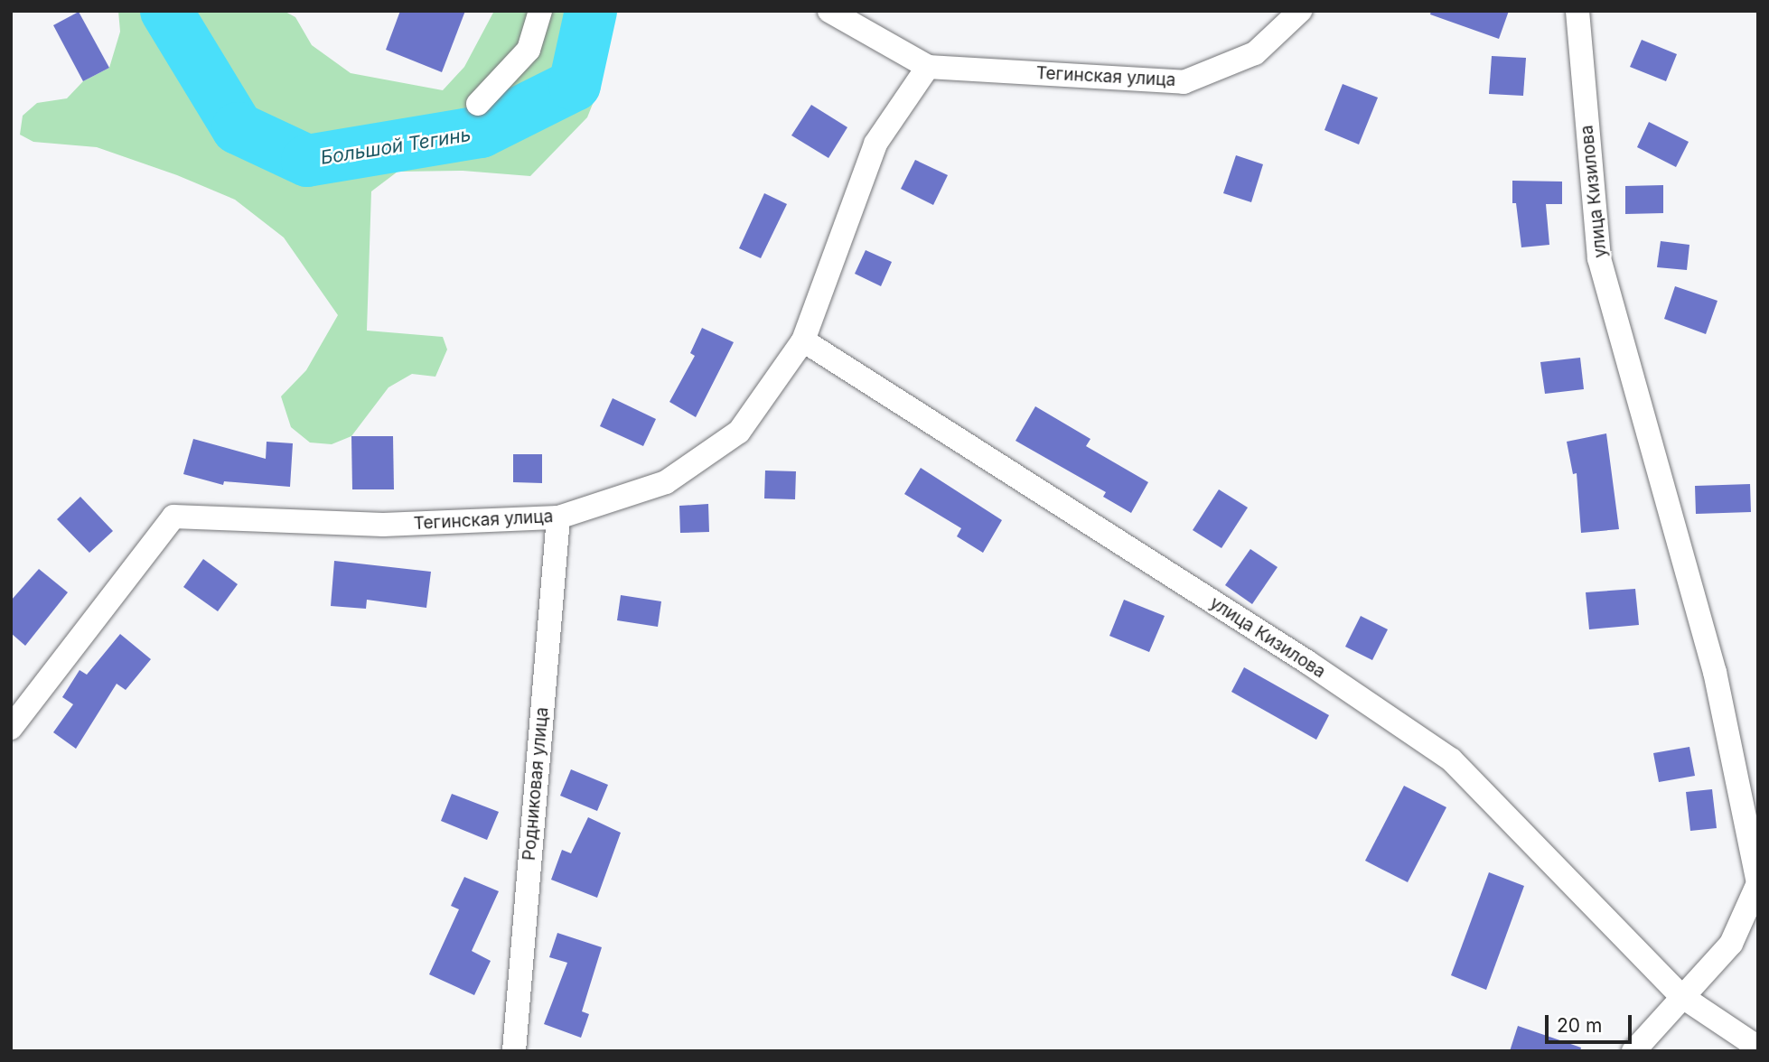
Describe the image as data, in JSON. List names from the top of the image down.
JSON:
{
  "streets": {
    "street": ["Тегинская улица", "улица Кизилова", "Родниковая улица"]
  },
  "crossings": [
    ["Тегинская улица", "улица Кизилова"],
    ["Тегинская улица", "Родниковая улица"]
  ],
  "water": ["Большой Тегинь"],
  "scale_bar": "20 m"
}
